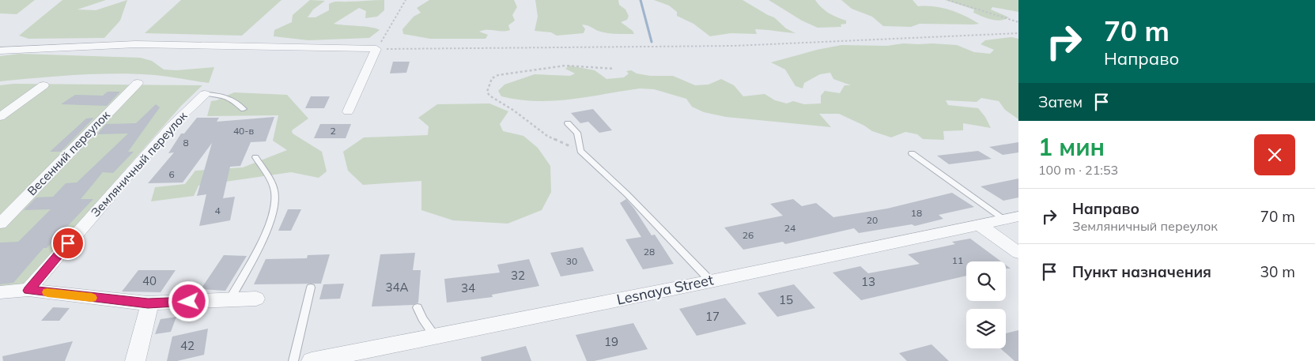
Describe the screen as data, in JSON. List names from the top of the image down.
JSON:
{
  "streets": {
    "street": ["Весенний переулок", "Земляничный переулок", "Lesnaya Street"]
  },
  "house_numbers": [
    "40-в",
    "2",
    "8",
    "6",
    "4",
    "18",
    "20",
    "24",
    "26",
    "28",
    "11",
    "30",
    "32",
    "40",
    "13",
    "34А",
    "34",
    "15",
    "17",
    "19",
    "42"
  ],
  "page": {
    "turn": ["70 m", "Направо"],
    "then": "Затем",
    "heading": ["1 мин", "100 m · 21:53"],
    "list": [
      {
        "name": "Направо",
        "note": "Земляничный переулок",
        "value": "70 m"
      },
      {
        "name": "Пункт назначения",
        "value": "30 m"
      }
    ]
  }
}
